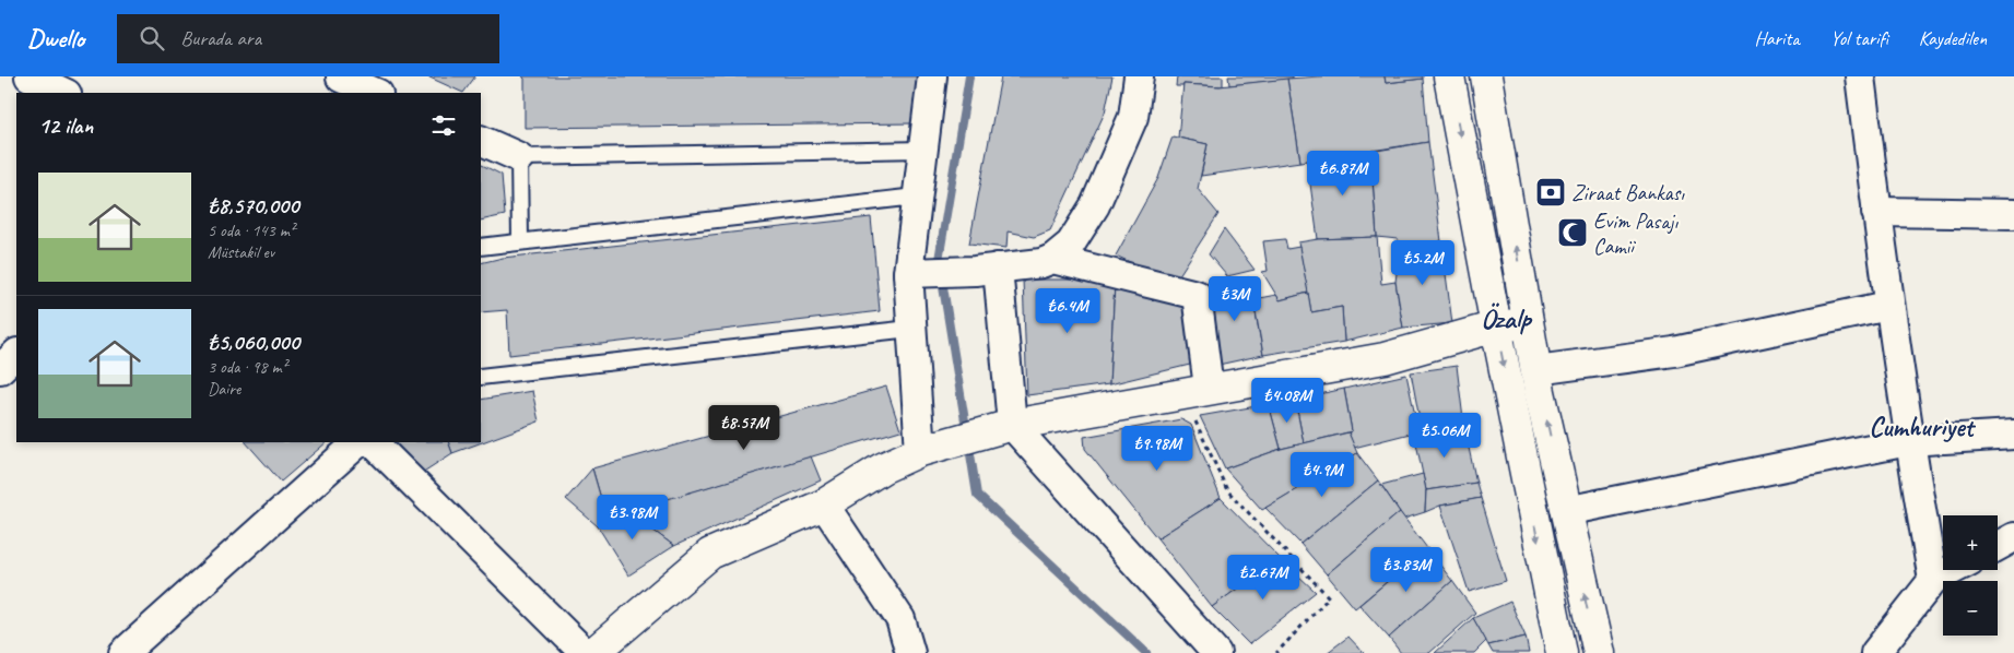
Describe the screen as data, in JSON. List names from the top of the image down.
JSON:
{
  "districts": ["Özalp", "Cumhuriyet"],
  "places": {
    "bank": ["Ziraat Bankası"],
    "mosque": ["Evim Pasajı Camii"]
  },
  "page": {
    "header": "Dwello",
    "search": "Burada ara",
    "nav": ["Harita", "Yol tarifi", "Kaydedilen"],
    "heading": "12 ilan",
    "price": [
      "₺6.87M",
      "₺5.2M",
      "₺3M",
      "₺6.4M",
      "₺4.08M",
      "₺8.57M",
      "₺5.06M",
      "₺9.98M",
      "₺4.9M",
      "₺3.98M",
      "₺3.83M",
      "₺2.67M"
    ],
    "list": [
      {
        "name": "₺8,570,000",
        "note": "5 oda · 143 m² · Müstakil ev"
      },
      {
        "name": "₺5,060,000",
        "note": "3 oda · 98 m² · Daire"
      }
    ],
    "map_buttons": ["+", "−"]
  }
}
